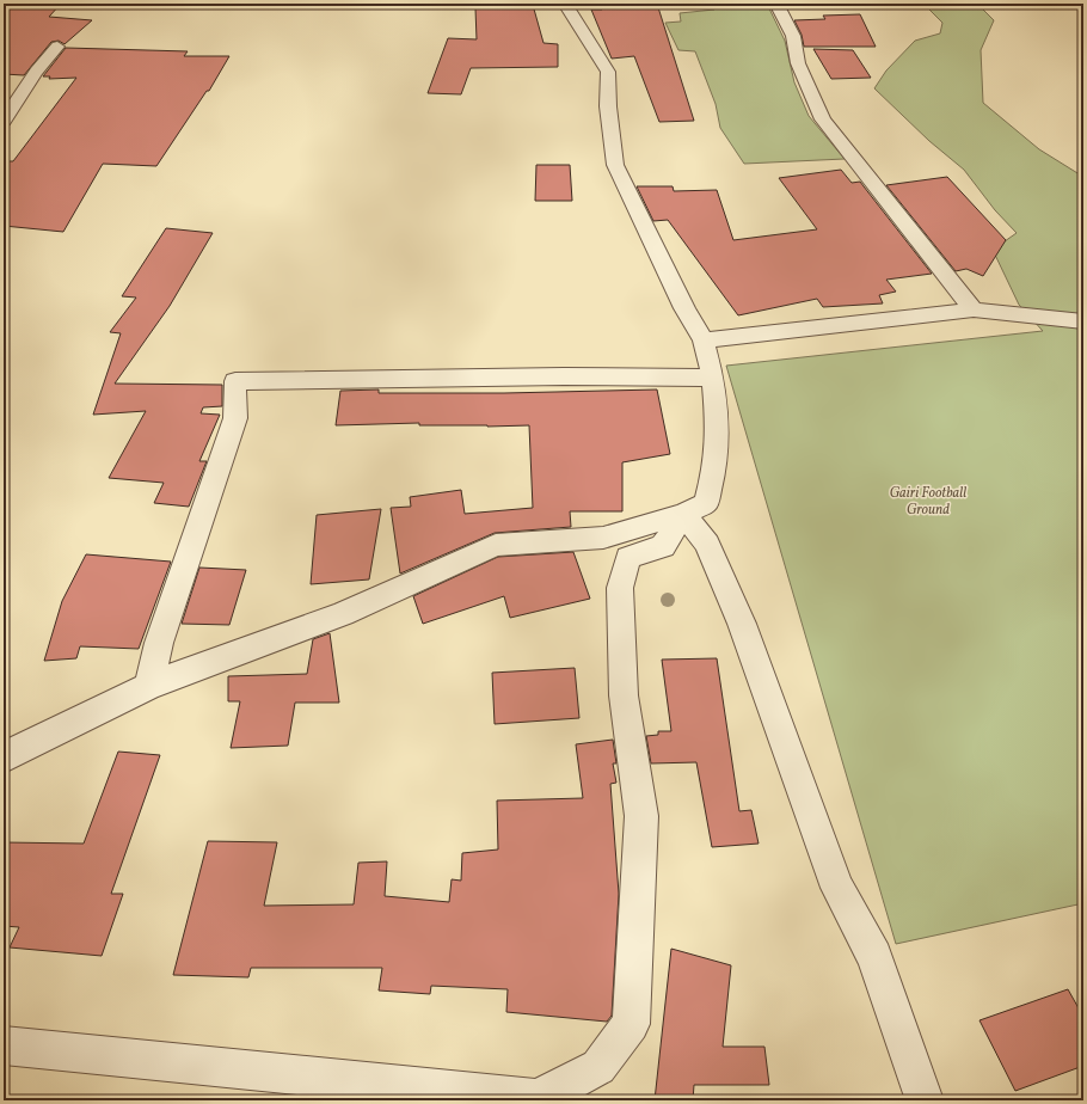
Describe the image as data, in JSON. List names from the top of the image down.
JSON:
{
  "parks": ["Gairi Football Ground"]
}
